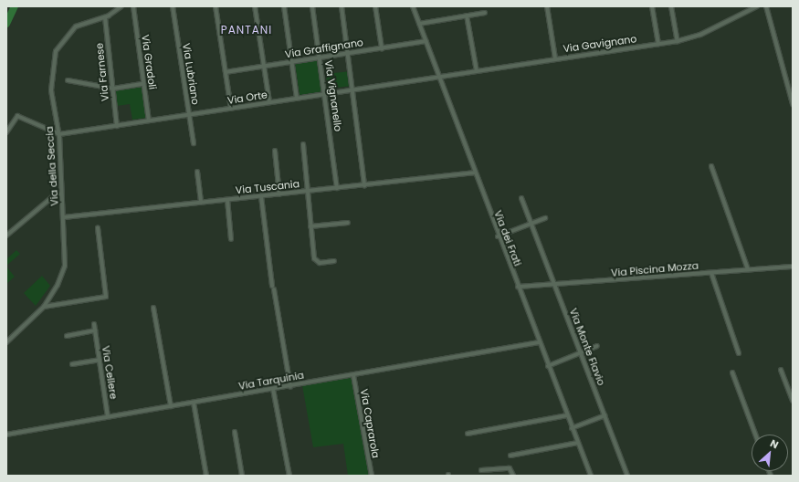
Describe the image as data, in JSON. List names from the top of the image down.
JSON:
{
  "streets": {
    "street": [
      "Via Gavignano",
      "Via Graffignano",
      "Via Gradoli",
      "Via Farnese",
      "Via Lubriano",
      "Via Vignanello",
      "Via Orte",
      "Via della Seccia",
      "Via Tuscania",
      "Via dei Frati",
      "Via Piscina Mozza",
      "Via Monte Flavio",
      "Via Cellere",
      "Via Tarquinia",
      "Via Caprarola"
    ]
  },
  "crossings": [
    ["Via Gavignano", "Via Orte"],
    ["Via Gavignano", "Via dei Frati"],
    ["Via Graffignano", "Via Vignanello"],
    ["Via Graffignano", "Via dei Frati"],
    ["Via Gradoli", "Via Orte"],
    ["Via Farnese", "Via Orte"],
    ["Via Farnese", "Via della Seccia"],
    ["Via Lubriano", "Via Orte"],
    ["Via Vignanello", "Via Orte"],
    ["Via Vignanello", "Via Tuscania"],
    ["Via Orte", "Via della Seccia"],
    ["Via Orte", "Via dei Frati"],
    ["Via della Seccia", "Via Tuscania"],
    ["Via Tuscania", "Via dei Frati"],
    ["Via dei Frati", "Via Piscina Mozza"],
    ["Via dei Frati", "Via Tarquinia"],
    ["Via Piscina Mozza", "Via Monte Flavio"],
    ["Via Cellere", "Via Tarquinia"],
    ["Via Tarquinia", "Via Caprarola"]
  ],
  "districts": ["PANTANI"],
  "north": "top right"
}
